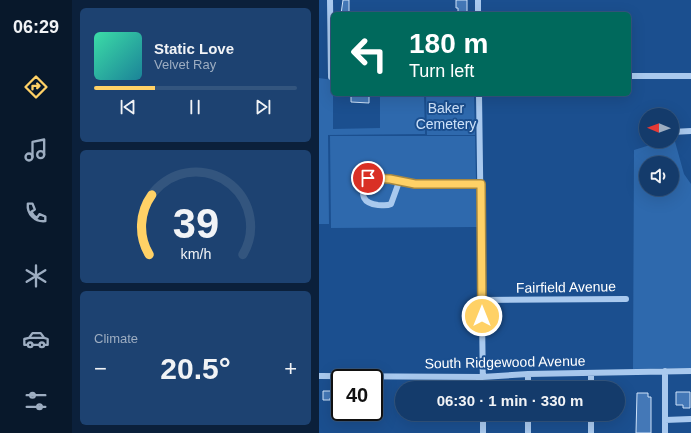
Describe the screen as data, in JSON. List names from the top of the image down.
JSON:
{
  "streets": {
    "street": ["Fairfield Avenue", "South Ridgewood Avenue"]
  },
  "parks": ["Baker Cemetery"],
  "north": "left",
  "page": {
    "tabs": "06:29",
    "turn": ["180 m", "Turn left"],
    "song": ["Static Love", "Velvet Ray"],
    "tile": "Climate",
    "heat": ["−", "20.5°", "+"],
    "limit": "40",
    "trip": "06:30 · 1 min · 330 m",
    "gauge": ["39", "km/h"]
  }
}
